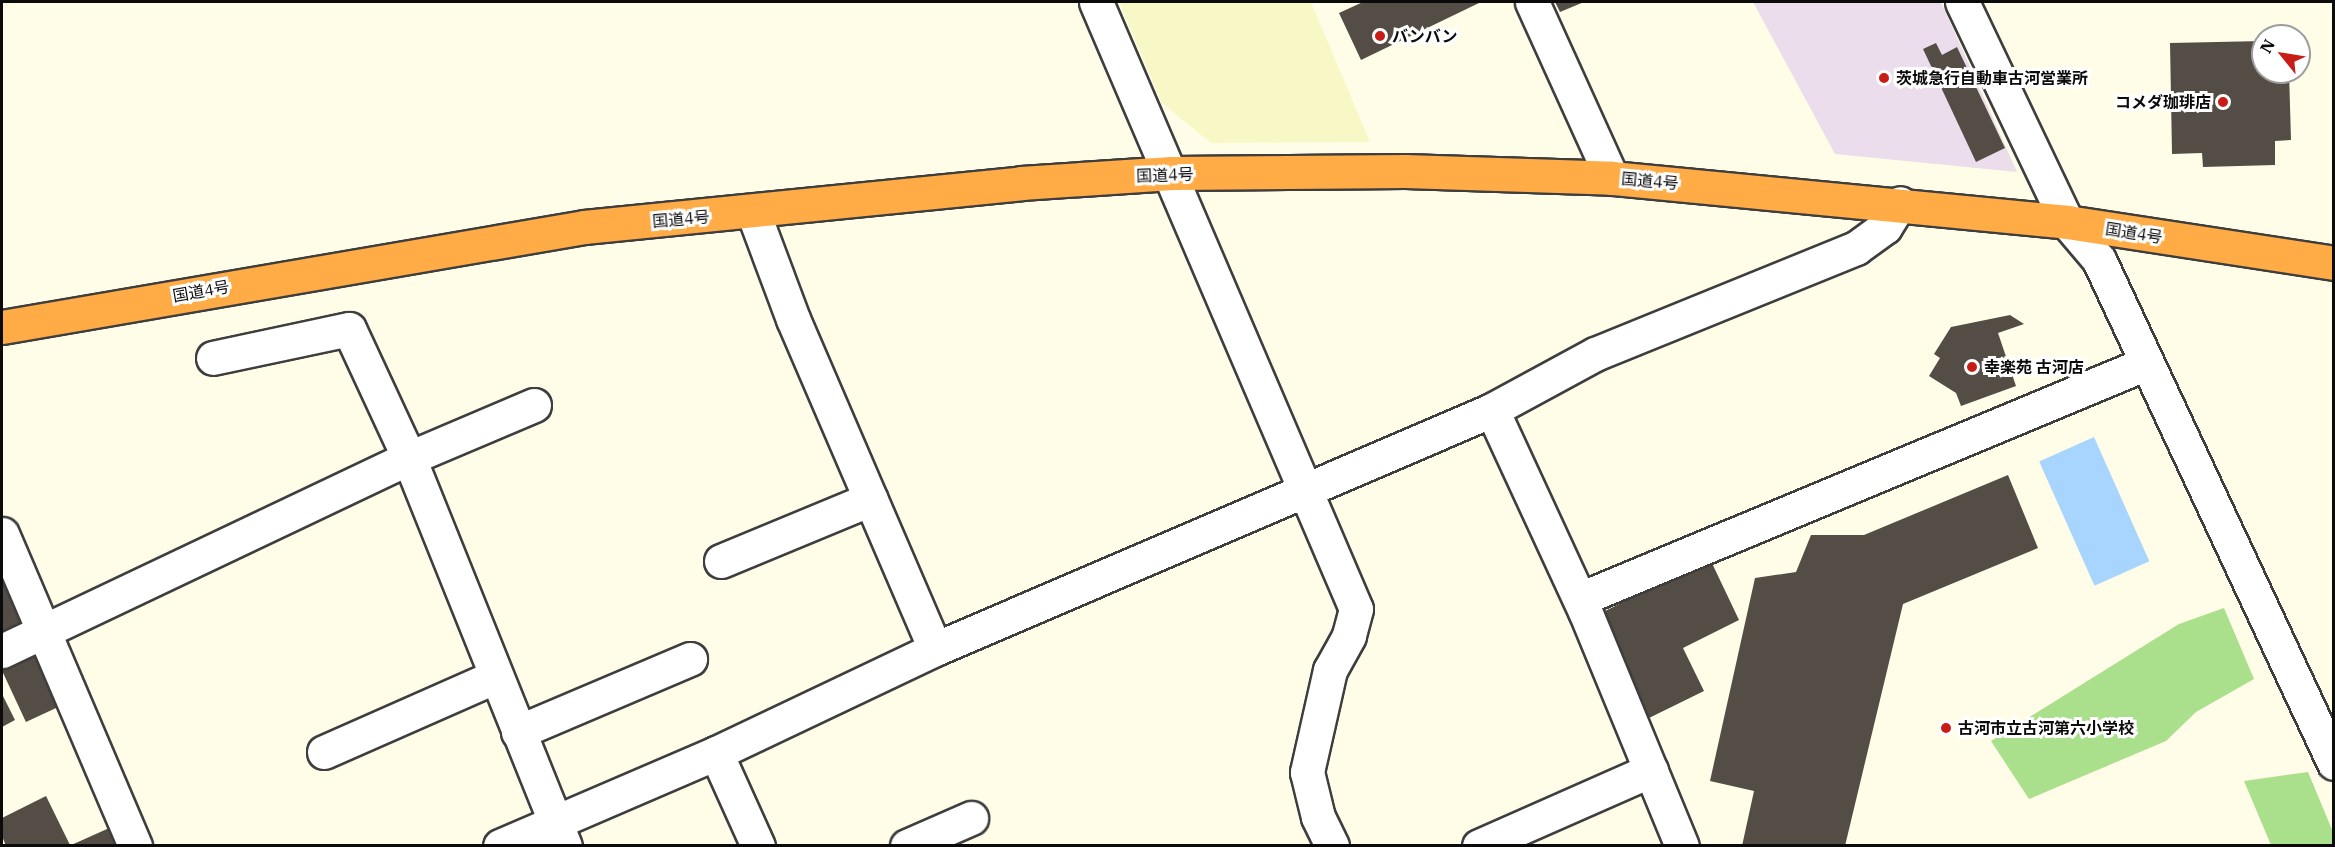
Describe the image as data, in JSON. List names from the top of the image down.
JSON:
{
  "streets": {
    "highway": ["国道4号"]
  },
  "places": [
    "バンバン",
    "茨城急行自動車古河営業所",
    "コメダ珈琲店",
    "幸楽苑 古河店",
    "古河市立古河第六小学校"
  ],
  "north": "top left"
}
